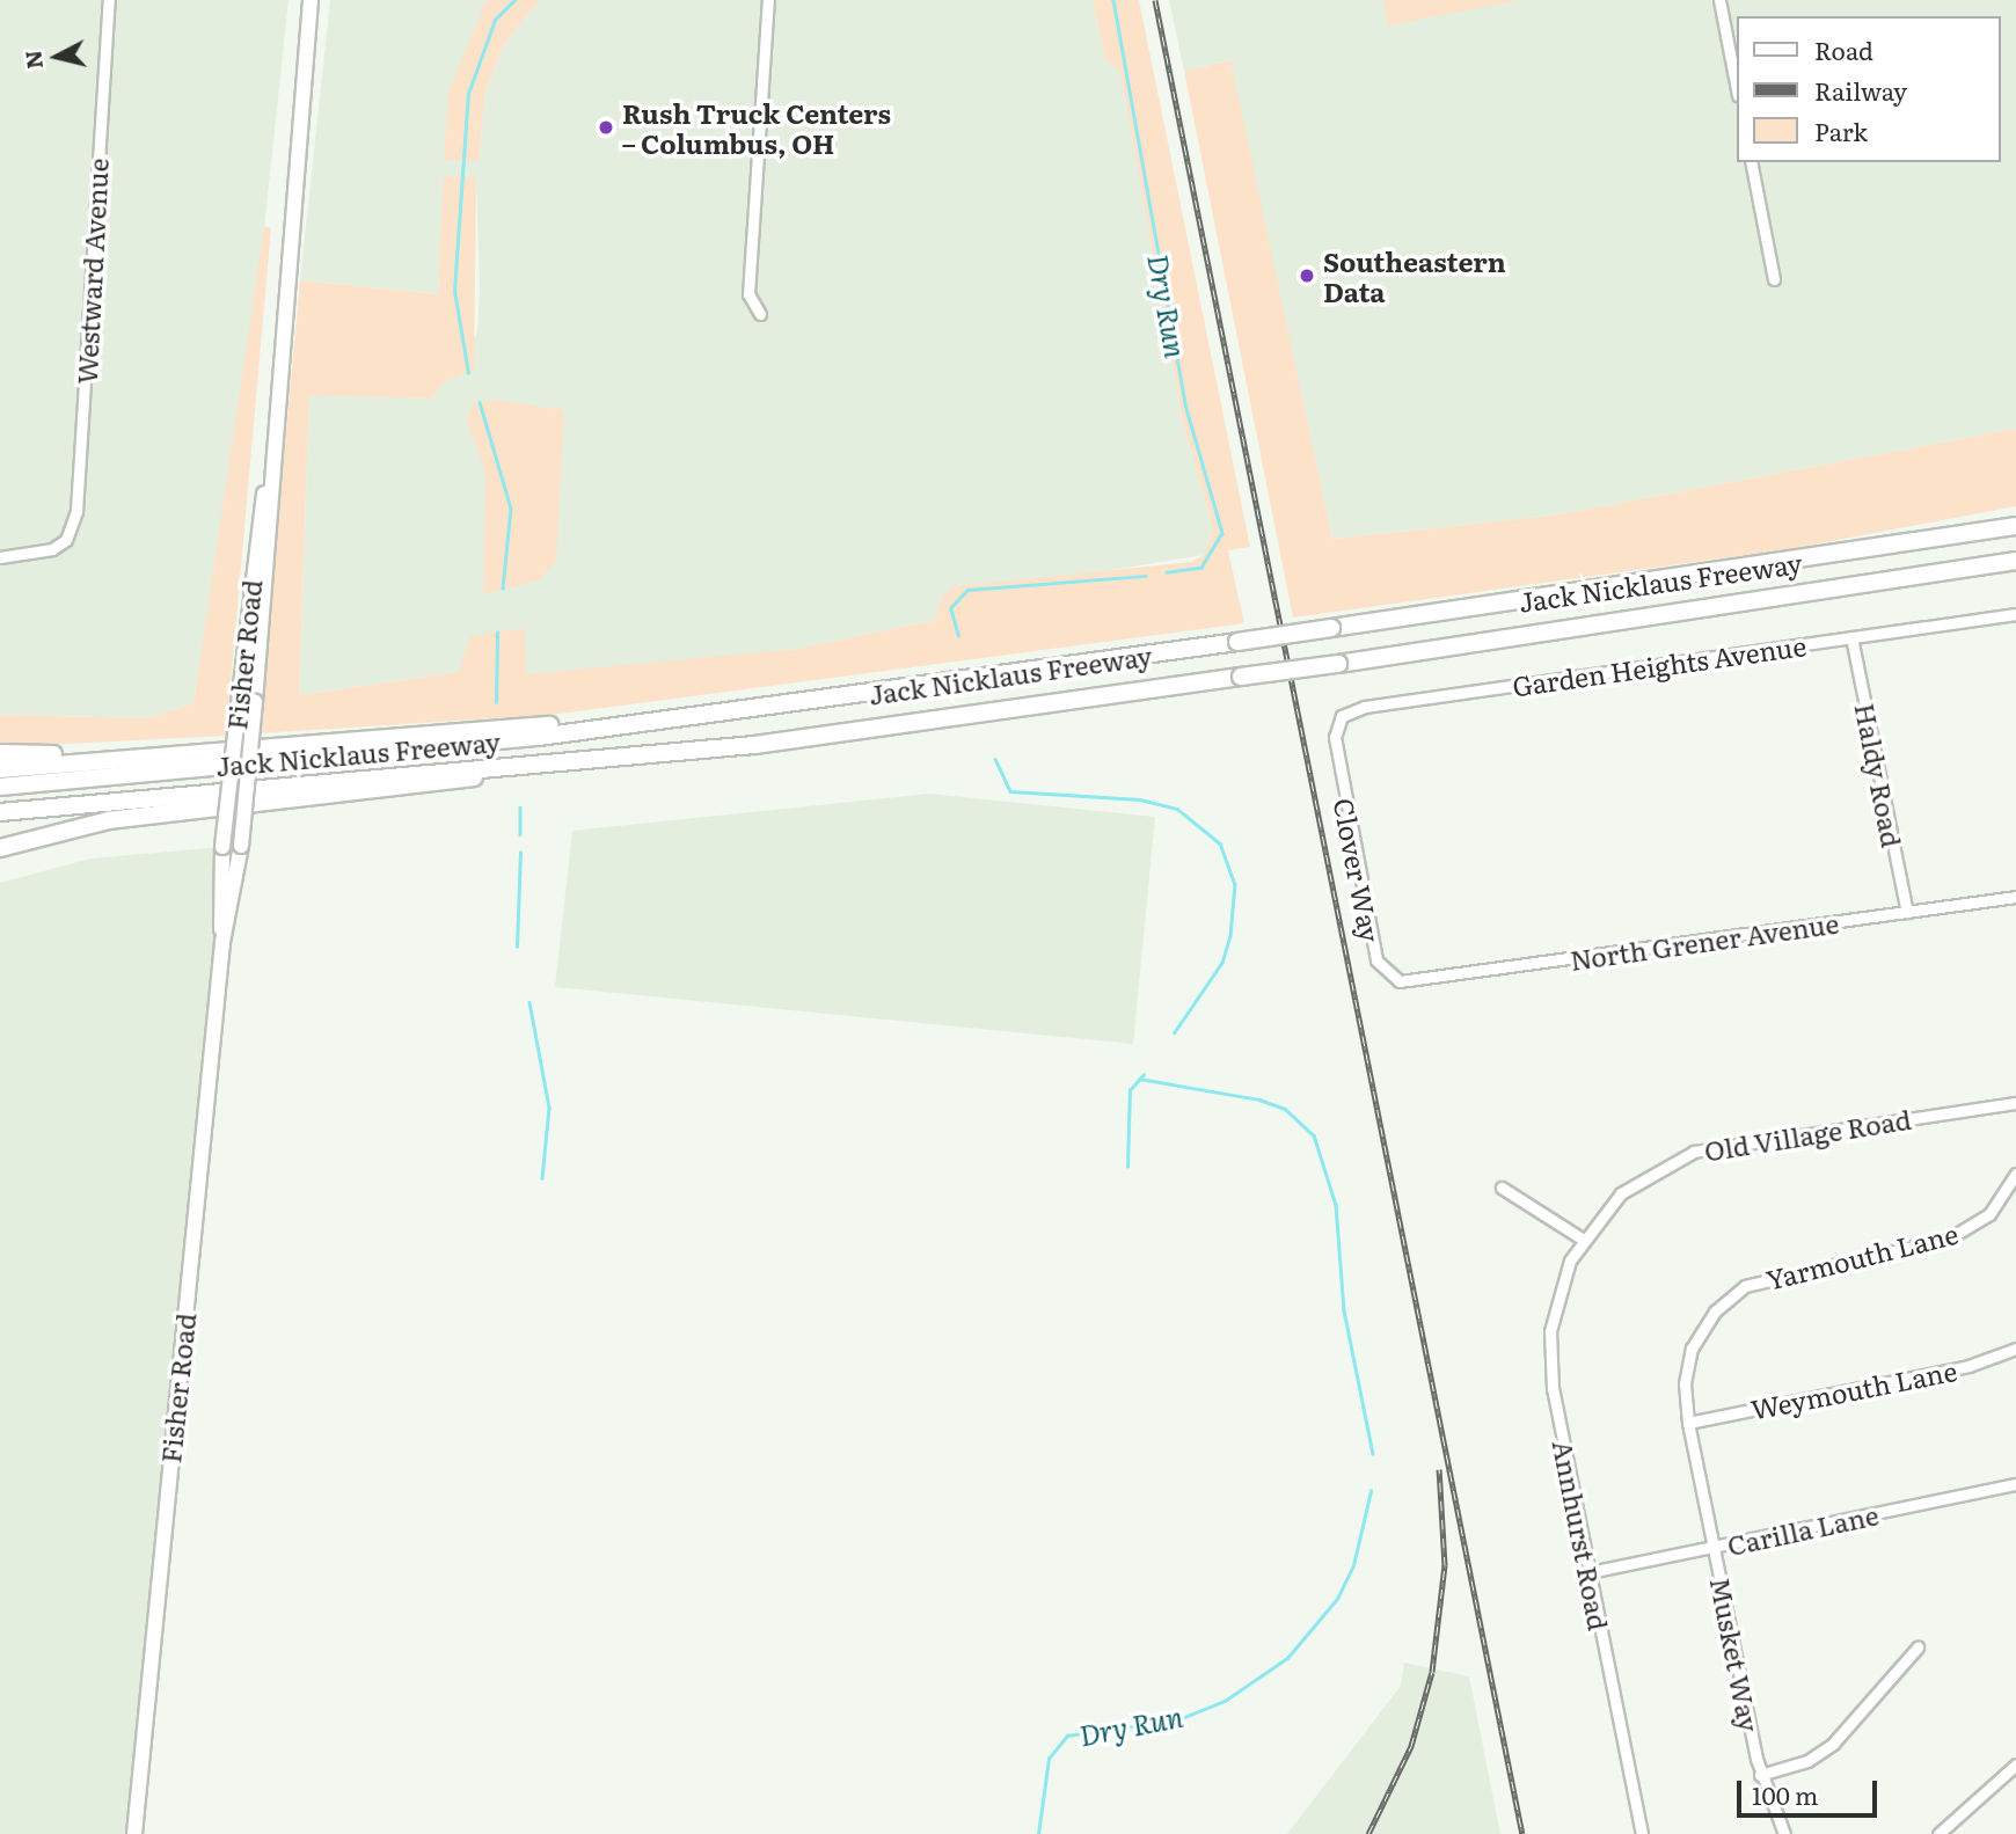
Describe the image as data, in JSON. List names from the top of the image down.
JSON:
{
  "streets": {
    "highway": ["Jack Nicklaus Freeway"],
    "main road": ["Fisher Road"],
    "street": [
      "Westward Avenue",
      "Garden Heights Avenue",
      "Haldy Road",
      "Clover Way",
      "North Grener Avenue",
      "Old Village Road",
      "Yarmouth Lane",
      "Weymouth Lane",
      "Carilla Lane",
      "Annhurst Road",
      "Musket Way"
    ]
  },
  "crossings": [
    ["Garden Heights Avenue", "Haldy Road"],
    ["Garden Heights Avenue", "Clover Way"],
    ["Haldy Road", "North Grener Avenue"],
    ["Clover Way", "North Grener Avenue"],
    ["Old Village Road", "Annhurst Road"],
    ["Yarmouth Lane", "Weymouth Lane"],
    ["Yarmouth Lane", "Musket Way"],
    ["Weymouth Lane", "Musket Way"],
    ["Carilla Lane", "Annhurst Road"],
    ["Carilla Lane", "Musket Way"]
  ],
  "water": ["Dry Run"],
  "places": ["Rush Truck Centers – Columbus, OH", "Southeastern Data"],
  "legend": ["Road", "Railway", "Park"],
  "scale_bar": "100 m",
  "north": "left"
}
